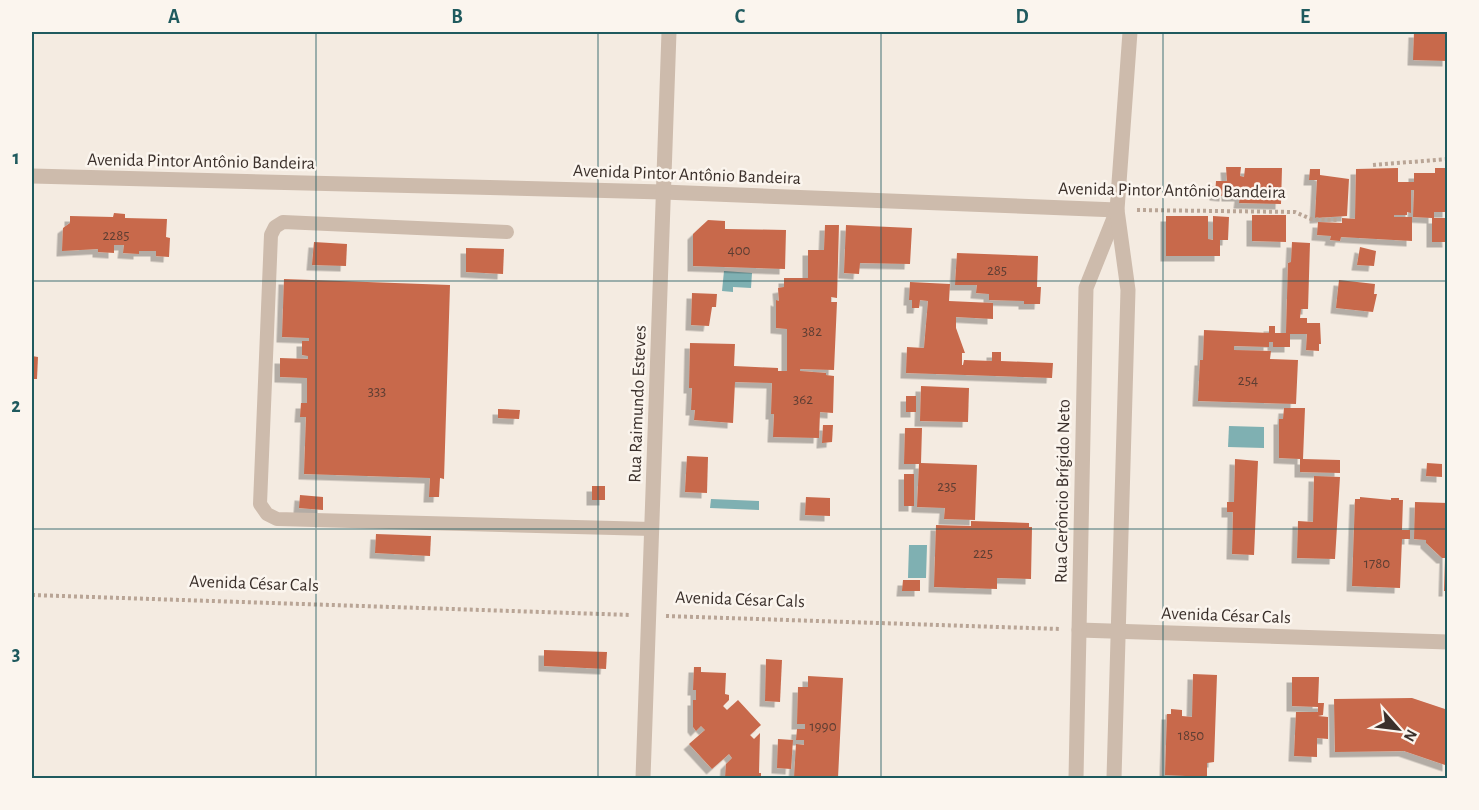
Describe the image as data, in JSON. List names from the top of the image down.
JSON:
{
  "streets": {
    "street": [
      "Avenida Pintor Antônio Bandeira",
      "Rua Raimundo Esteves",
      "Rua Gerôncio Brígido Neto",
      "Avenida César Cals"
    ]
  },
  "crossings": [
    ["Avenida Pintor Antônio Bandeira", "Rua Raimundo Esteves"],
    ["Avenida Pintor Antônio Bandeira", "Rua Gerôncio Brígido Neto"],
    ["Rua Raimundo Esteves", "Avenida César Cals"],
    ["Rua Gerôncio Brígido Neto", "Avenida César Cals"]
  ],
  "house_numbers": [
    "2285",
    "400",
    "285",
    "382",
    "254",
    "333",
    "362",
    "235",
    "225",
    "1780",
    "1990",
    "1850"
  ],
  "north": "bottom right",
  "grid": {
    "columns": [
      "A",
      "B",
      "C",
      "D",
      "E"
    ],
    "rows": ["1", "2", "3"]
  }
}
